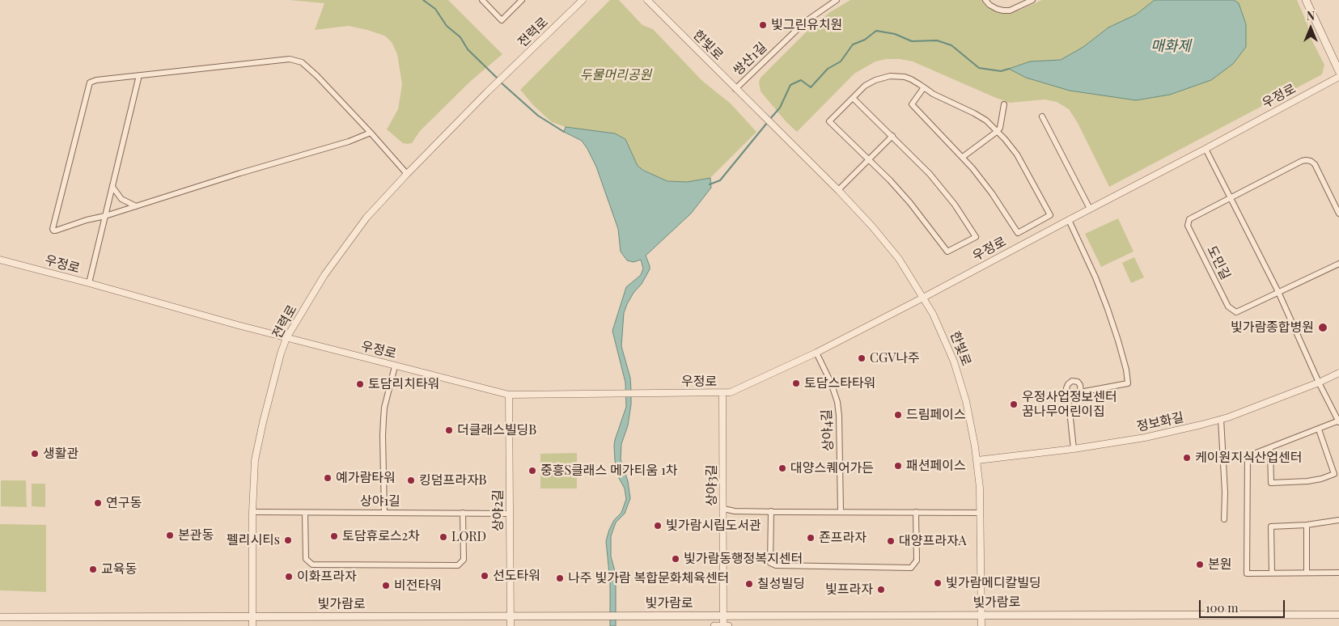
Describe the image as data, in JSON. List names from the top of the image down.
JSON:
{
  "streets": {
    "main road": ["빛가람로"],
    "street": [
      "전력로",
      "한빛로",
      "쌍산1길",
      "우정로",
      "도민길",
      "정보화길",
      "상야4길",
      "상야3길",
      "상야1길",
      "상야2길"
    ]
  },
  "crossings": [
    ["전력로", "우정로"],
    ["전력로", "상야1길"],
    ["전력로", "빛가람로"],
    ["한빛로", "쌍산1길"],
    ["한빛로", "우정로"],
    ["한빛로", "정보화길"],
    ["한빛로", "빛가람로"],
    ["우정로", "상야4길"],
    ["우정로", "상야3길"],
    ["우정로", "상야2길"],
    ["상야3길", "빛가람로"],
    ["상야1길", "상야2길"],
    ["상야2길", "빛가람로"]
  ],
  "water": ["매화제"],
  "parks": ["두물머리공원"],
  "places": [
    "빛그린유치원",
    "빛가람종합병원",
    "CGV나주",
    "토담스타타워",
    "토담리치타워",
    "우정사업정보센터 꿈나무어린이집",
    "드림페이스",
    "더클래스빌딩B",
    "생활관",
    "케이원지식산업센터",
    "패션페이스",
    "대양스퀘어가든",
    "중흥S클래스 메가티움 1차",
    "예가람타워",
    "킹덤프라자B",
    "연구동",
    "빛가람시립도서관",
    "본관동",
    "토담휴로스2차",
    "LORD",
    "죤프라자",
    "펠리시티s",
    "대양프라자A",
    "빛가람동행정복지센터",
    "본원",
    "교육동",
    "선도타워",
    "이화프라자",
    "나주 빛가람 복합문화체육센터",
    "빛가람메디칼빌딩",
    "칠성빌딩",
    "비전타워",
    "빛프라자"
  ],
  "scale_bar": "100 m",
  "north": "top"
}
